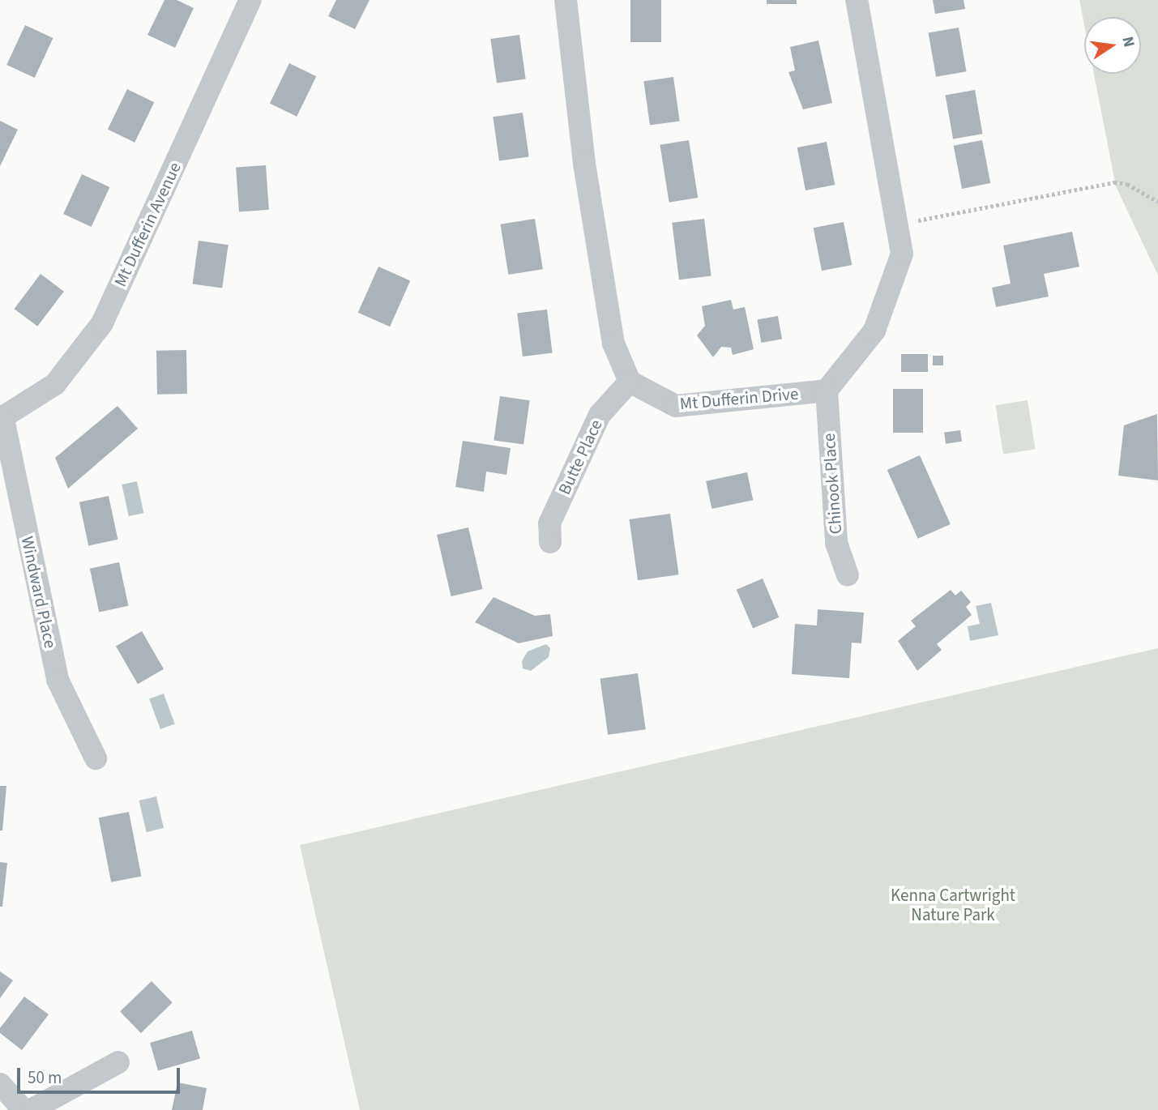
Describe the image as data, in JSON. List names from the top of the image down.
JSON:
{
  "streets": {
    "street": [
      "Mt Dufferin Avenue",
      "Mt Dufferin Drive",
      "Butte Place",
      "Chinook Place",
      "Windward Place"
    ]
  },
  "crossings": [
    ["Mt Dufferin Avenue", "Windward Place"],
    ["Mt Dufferin Drive", "Butte Place"],
    ["Mt Dufferin Drive", "Chinook Place"]
  ],
  "parks": ["Kenna Cartwright Nature Park"],
  "scale_bar": "50 m",
  "north": "right"
}
